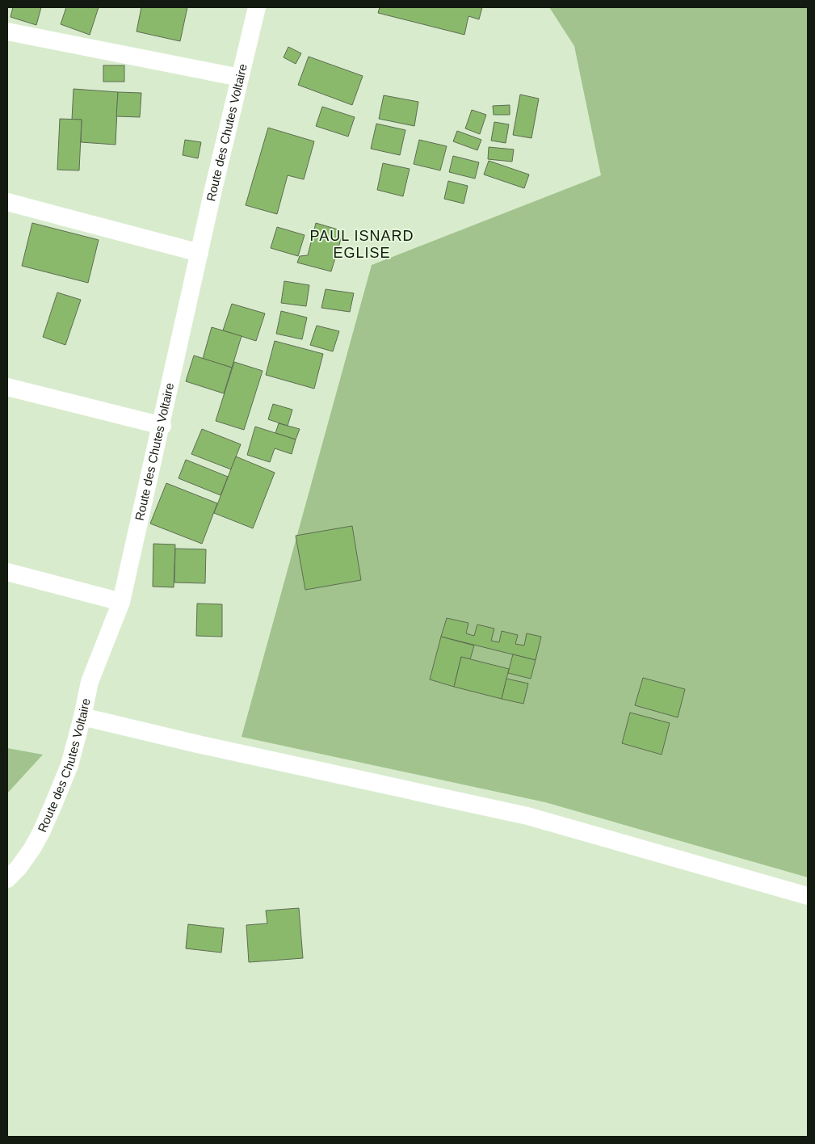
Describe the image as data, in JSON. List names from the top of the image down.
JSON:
{
  "streets": {
    "street": ["Route des Chutes Voltaire"]
  },
  "districts": ["PAUL ISNARD EGLISE"]
}
